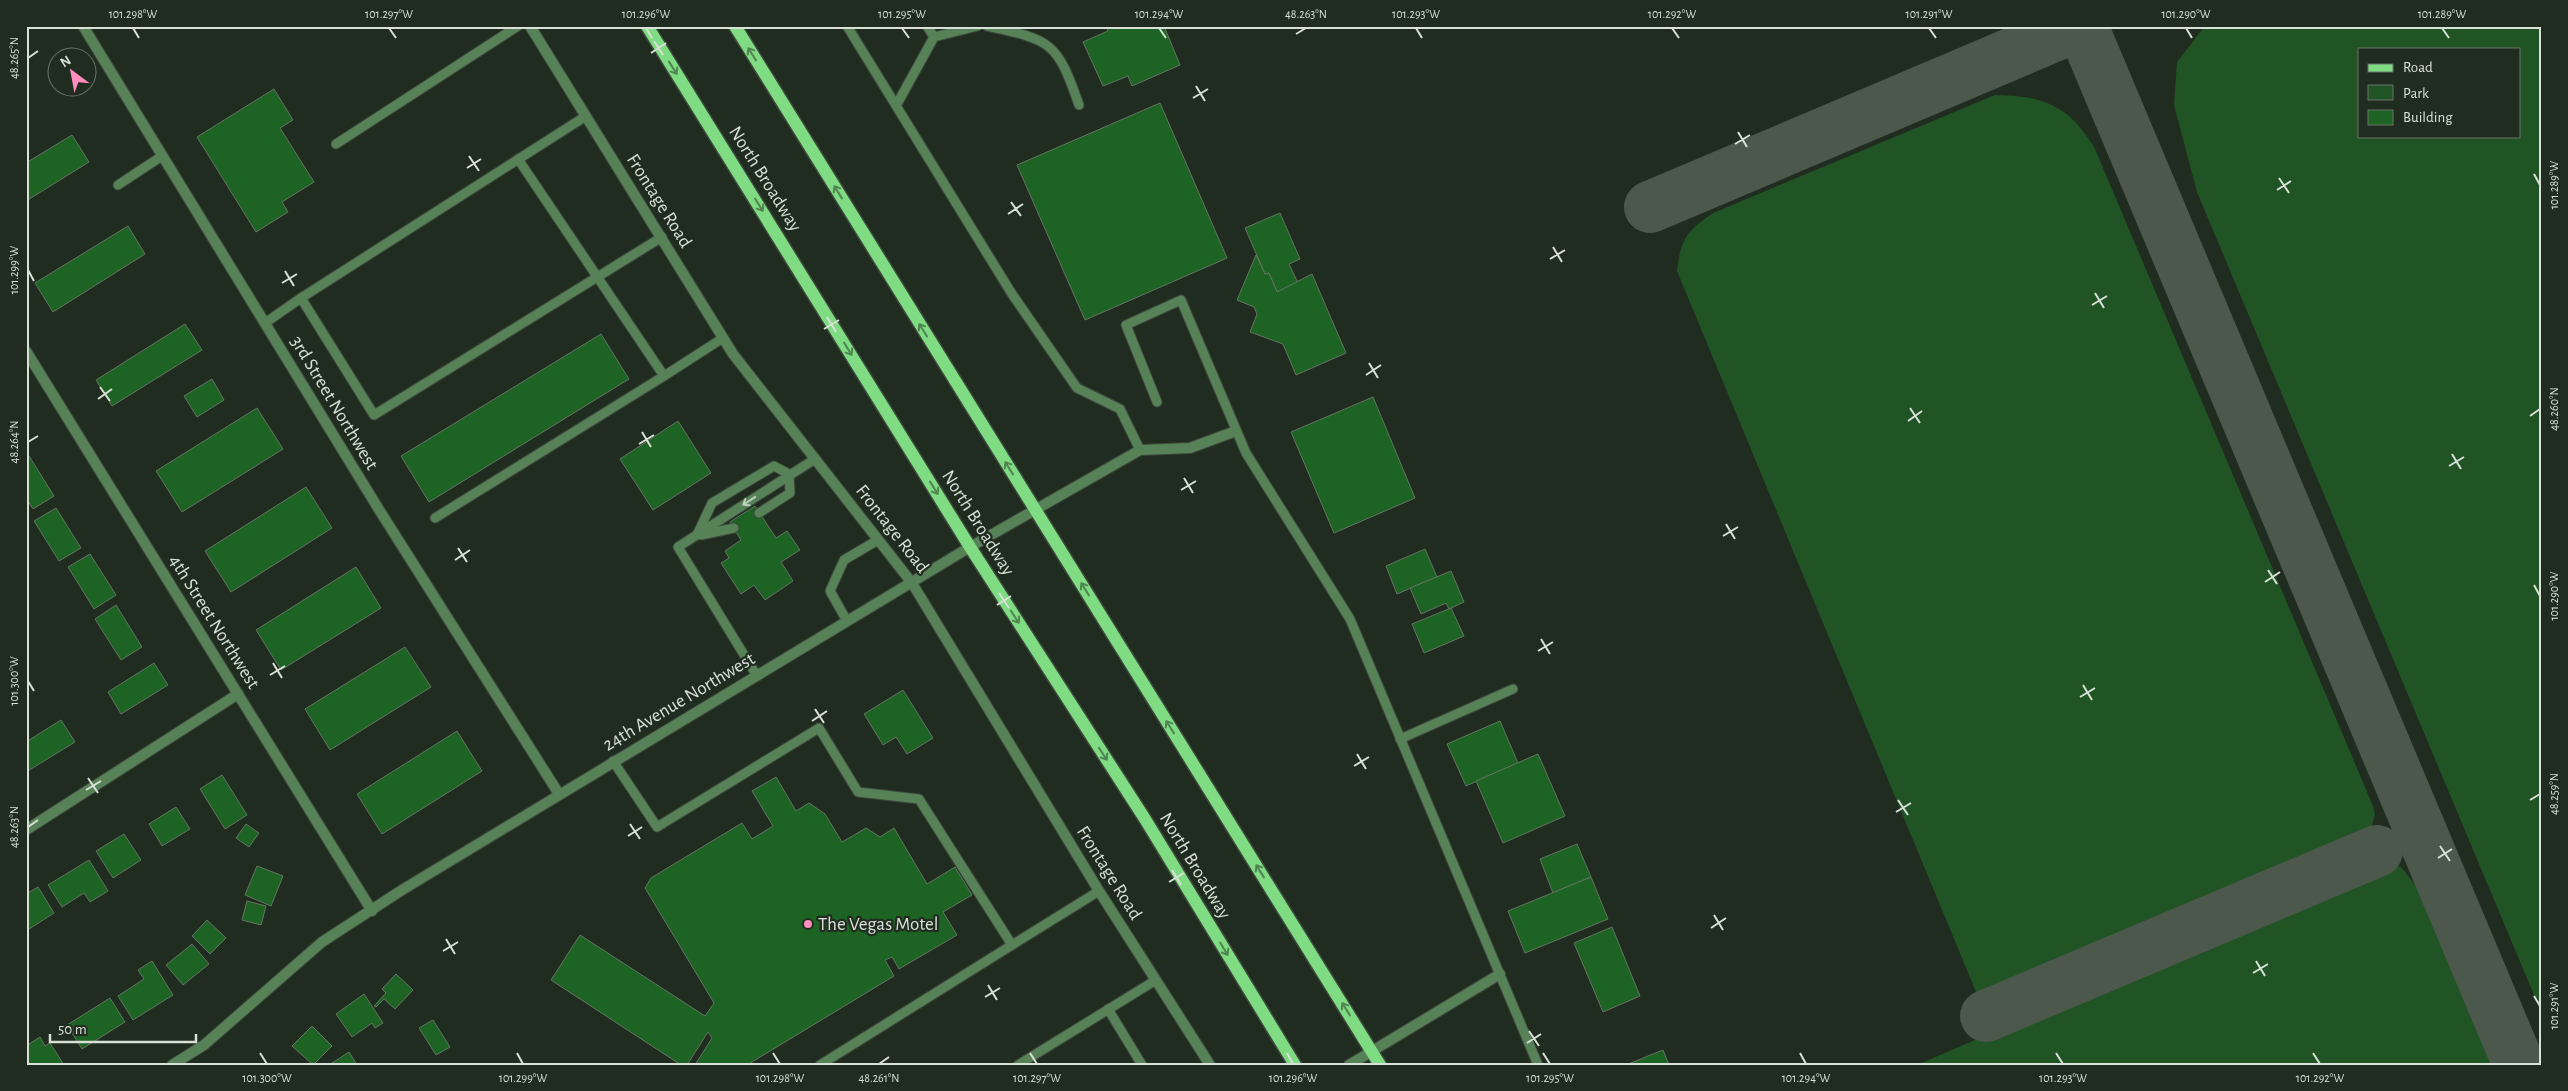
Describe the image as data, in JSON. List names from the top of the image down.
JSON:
{
  "streets": {
    "main road": ["North Broadway"],
    "street": [
      "Frontage Road",
      "3rd Street Northwest",
      "4th Street Northwest",
      "24th Avenue Northwest"
    ]
  },
  "crossings": [
    ["North Broadway", "24th Avenue Northwest"],
    ["Frontage Road", "24th Avenue Northwest"],
    ["3rd Street Northwest", "24th Avenue Northwest"],
    ["4th Street Northwest", "24th Avenue Northwest"]
  ],
  "places": ["The Vegas Motel"],
  "legend": ["Road", "Park", "Building"],
  "scale_bar": "50 m",
  "north": "top left",
  "coordinates": [
    "101.298°W",
    "101.297°W",
    "101.296°W",
    "101.295°W",
    "101.294°W",
    "48.263°N",
    "101.293°W",
    "101.292°W",
    "101.291°W",
    "101.290°W",
    "101.289°W",
    "48.265°N",
    "101.299°W",
    "48.260°N",
    "48.264°N",
    "101.300°W",
    "48.259°N",
    "48.261°N"
  ]
}
